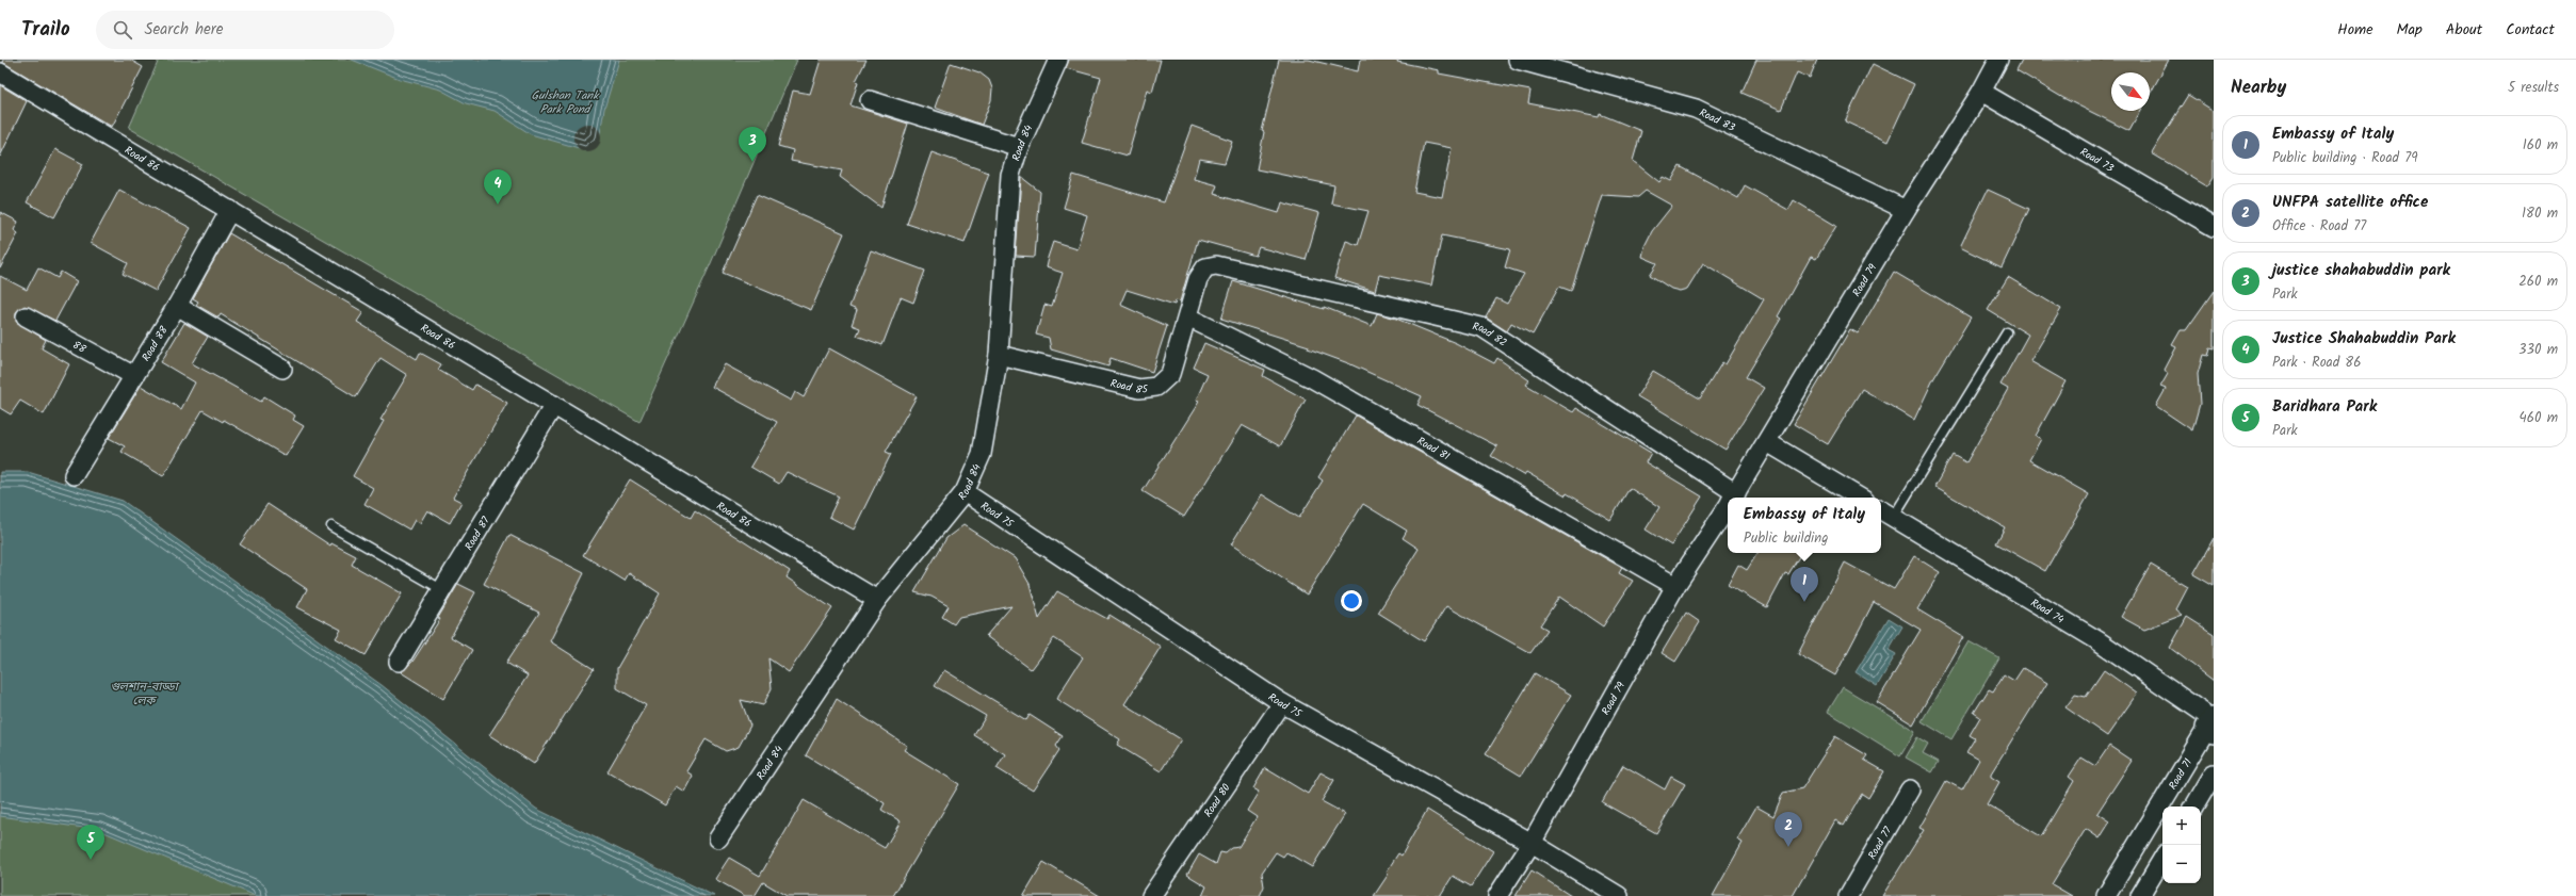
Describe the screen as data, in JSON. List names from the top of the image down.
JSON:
{
  "streets": {
    "street": [
      "Road 83",
      "Road 84",
      "Road 86",
      "Road 73",
      "Road 79",
      "Road 82",
      "Road 88",
      "88",
      "Road 85",
      "Road 81",
      "Road 75",
      "Road 87",
      "Road 74",
      "Road 71",
      "Road 80",
      "Road 77"
    ]
  },
  "crossings": [
    ["Road 83", "Road 79"],
    ["Road 84", "Road 86"],
    ["Road 84", "Road 85"],
    ["Road 84", "Road 75"],
    ["Road 86", "Road 88"],
    ["Road 86", "Road 87"],
    ["Road 73", "Road 79"],
    ["Road 79", "Road 81"],
    ["Road 79", "Road 75"],
    ["Road 82", "Road 85"],
    ["Road 88", "88"],
    ["Road 85", "Road 81"],
    ["Road 75", "Road 80"],
    ["Road 74", "Road 71"]
  ],
  "water": ["Gulshan Tank Park Pond", "গুলশান-বাড্ডা লেক"],
  "north": "bottom right",
  "page": {
    "header": "Trailo",
    "search": "Search here",
    "nav": [
      "Home",
      "Map",
      "About",
      "Contact"
    ],
    "heading": ["Nearby", "5 results"],
    "list": [
      {
        "mark": "1",
        "name": "Embassy of Italy",
        "note": "Public building · Road 79",
        "value": "160 m"
      },
      {
        "mark": "2",
        "name": "UNFPA satellite office",
        "note": "Office · Road 77",
        "value": "180 m"
      },
      {
        "mark": "3",
        "name": "justice shahabuddin park",
        "note": "Park",
        "value": "260 m"
      },
      {
        "mark": "4",
        "name": "Justice Shahabuddin Park",
        "note": "Park · Road 86",
        "value": "330 m"
      },
      {
        "mark": "5",
        "name": "Baridhara Park",
        "note": "Park",
        "value": "460 m"
      }
    ],
    "pins": [
      "3",
      "4",
      "1",
      "2",
      "5"
    ],
    "popup": ["Embassy of Italy", "Public building"],
    "map_buttons": ["+", "−"]
  }
}
